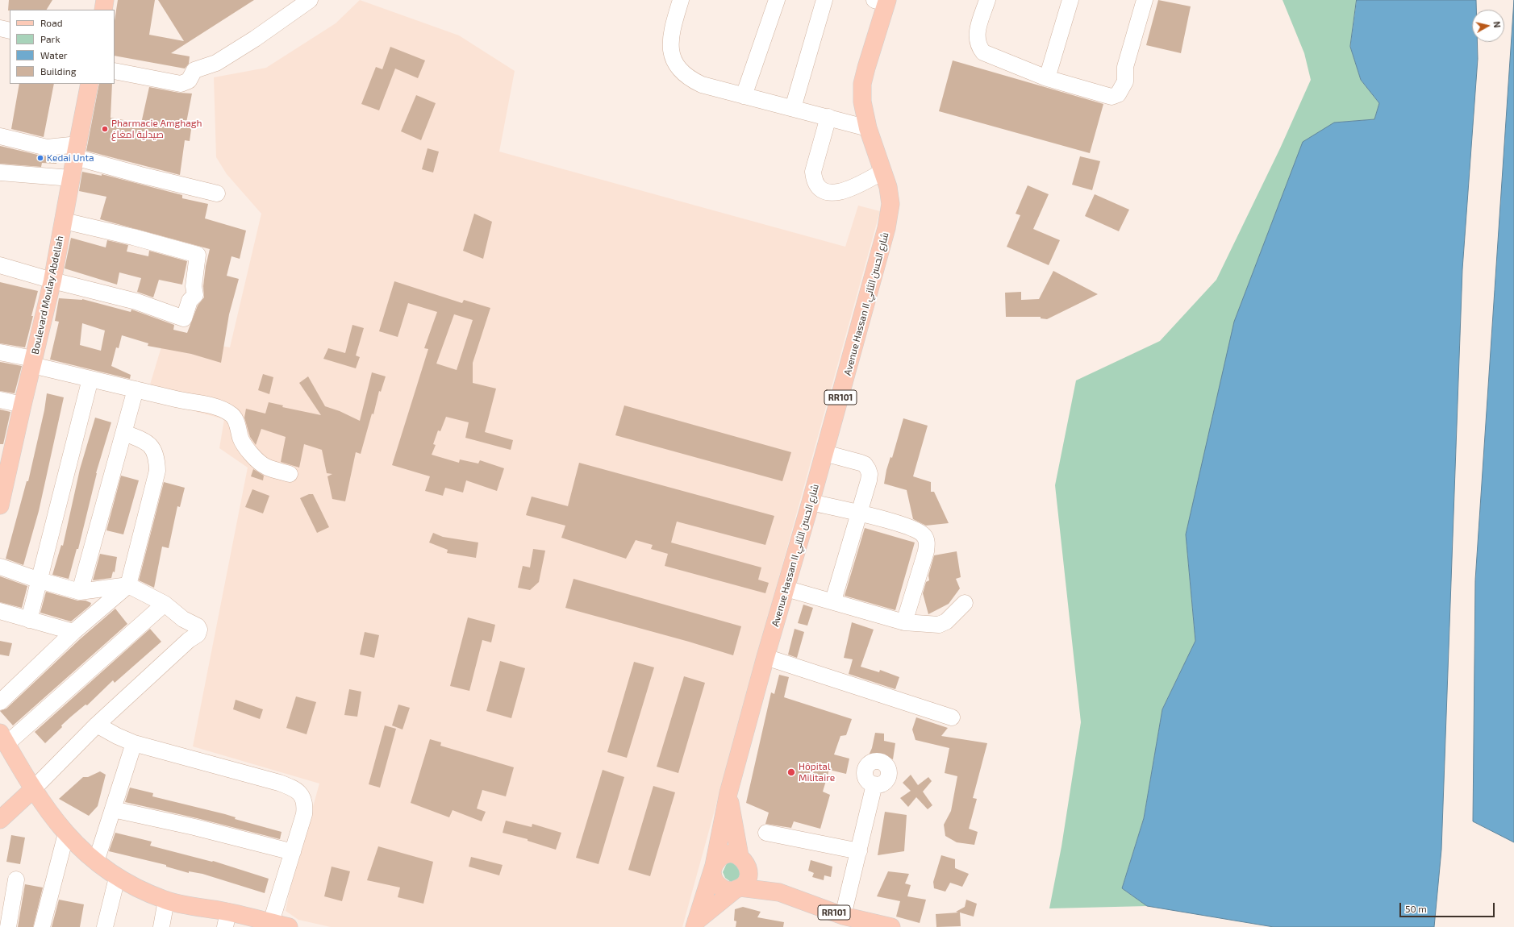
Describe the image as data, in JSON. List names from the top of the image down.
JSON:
{
  "streets": {
    "main road": ["Boulevard Moulay Abdellah", "Avenue Hassan II شارع الحسن الثاني", "RR101"]
  },
  "crossings": [
    ["Avenue Hassan II شارع الحسن الثاني", "RR101"]
  ],
  "places": ["Pharmacie Amghagh صيدلية امغاغ", "Kedai Unta", "Hôpital Militaire"],
  "legend": [
    "Road",
    "Park",
    "Water",
    "Building"
  ],
  "scale_bar": "50 m",
  "north": "right"
}
